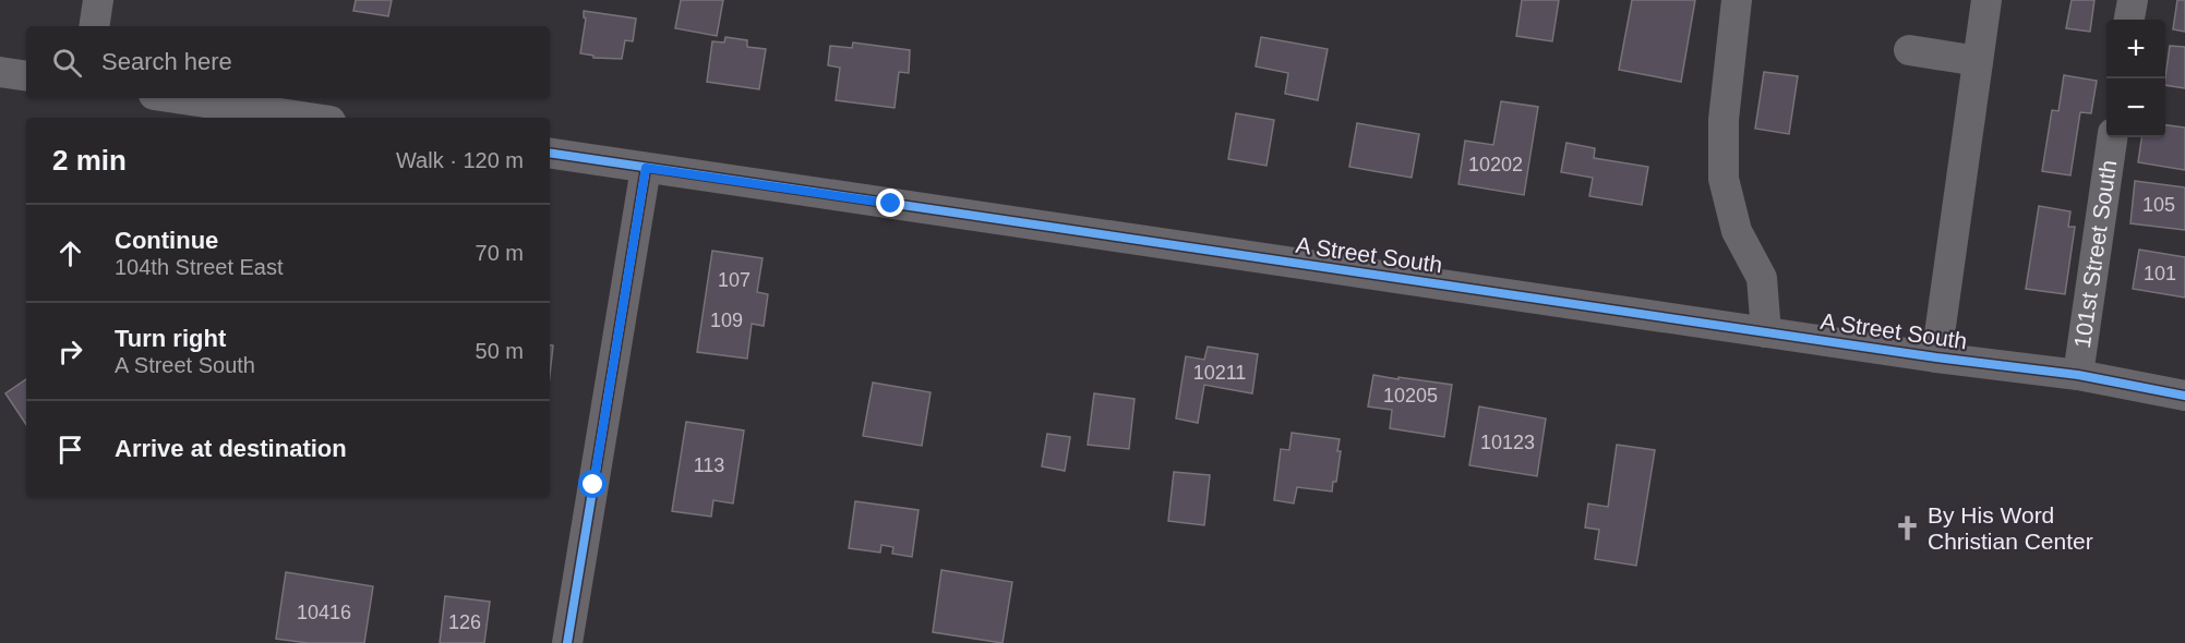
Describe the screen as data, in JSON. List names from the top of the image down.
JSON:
{
  "streets": {
    "street": ["101st Street South", "A Street South"]
  },
  "crossings": [
    ["101st Street South", "A Street South"]
  ],
  "places": {
    "church": ["By His Word Christian Center"]
  },
  "house_numbers": [
    "10202",
    "105",
    "101",
    "107",
    "109",
    "10211",
    "10205",
    "10123",
    "113",
    "10416",
    "126"
  ],
  "page": {
    "map_buttons": ["+", "−"],
    "search": "Search here",
    "heading": ["2 min", "Walk · 120 m"],
    "list": [
      ["Continue", "104th Street East", "70 m"],
      ["Turn right", "A Street South", "50 m"],
      "Arrive at destination"
    ]
  }
}
